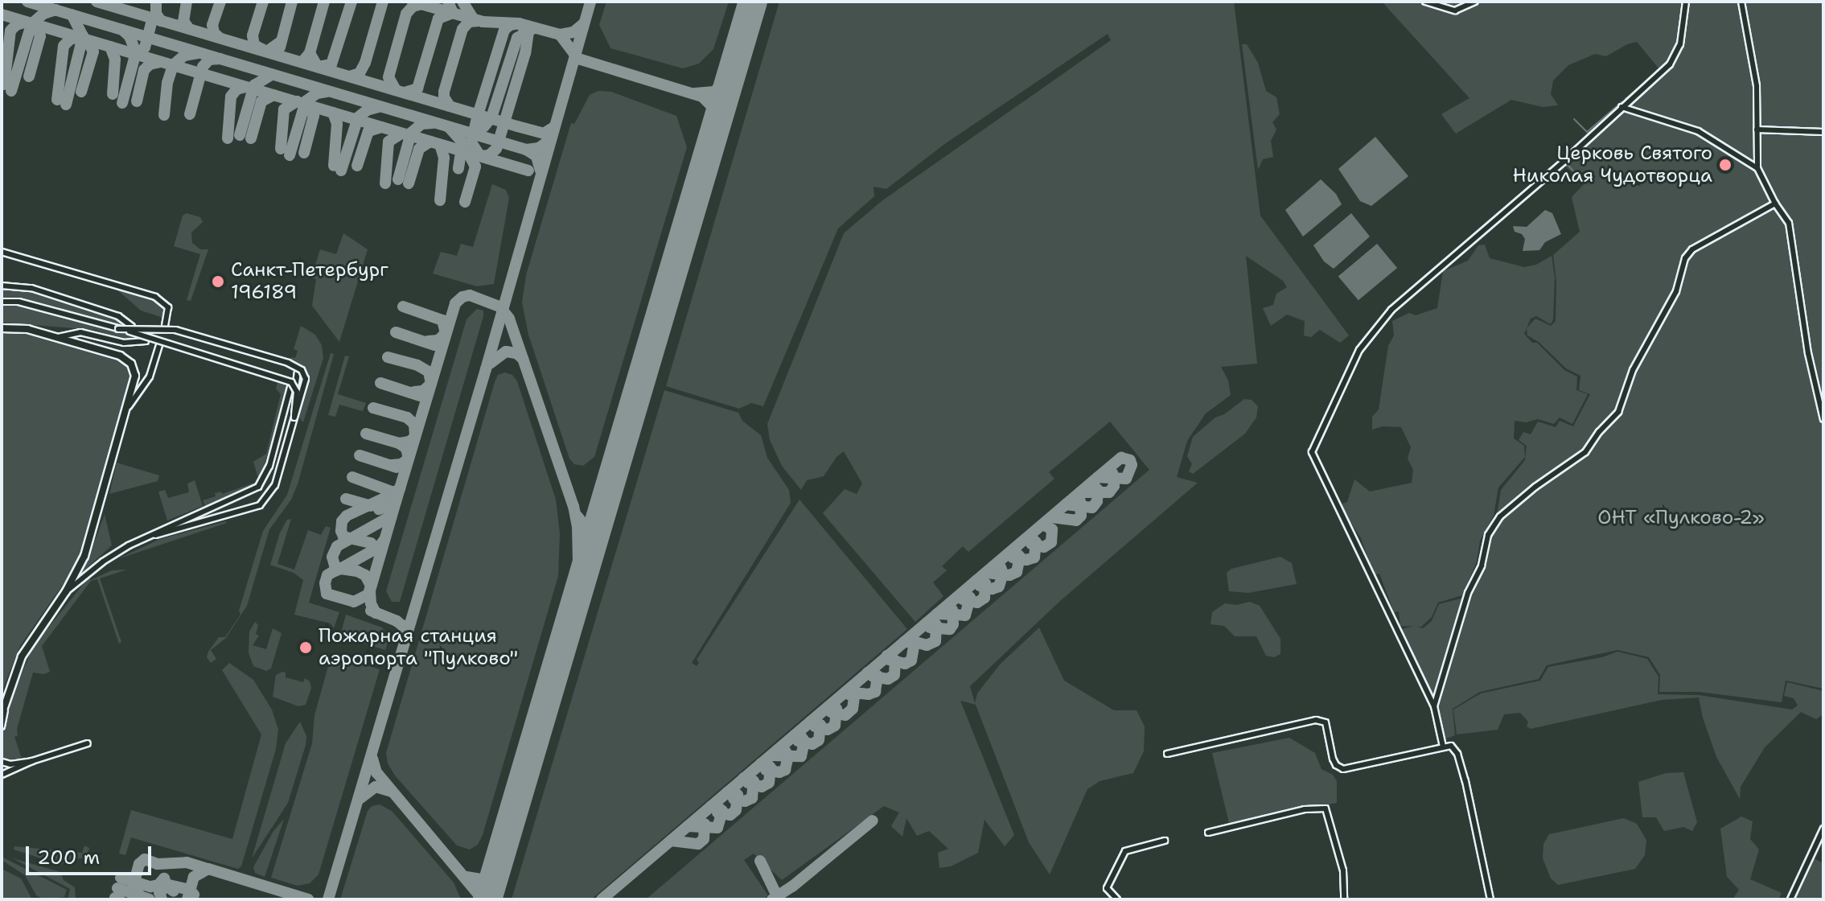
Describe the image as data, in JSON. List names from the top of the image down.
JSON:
{
  "parks": ["ОНТ «Пулково-2»"],
  "places": ["Церковь Святого Николая Чудотворца", "Санкт-Петербург 196189", "Пожарная станция аэропорта \"Пулково\""],
  "scale_bar": "200 m"
}
